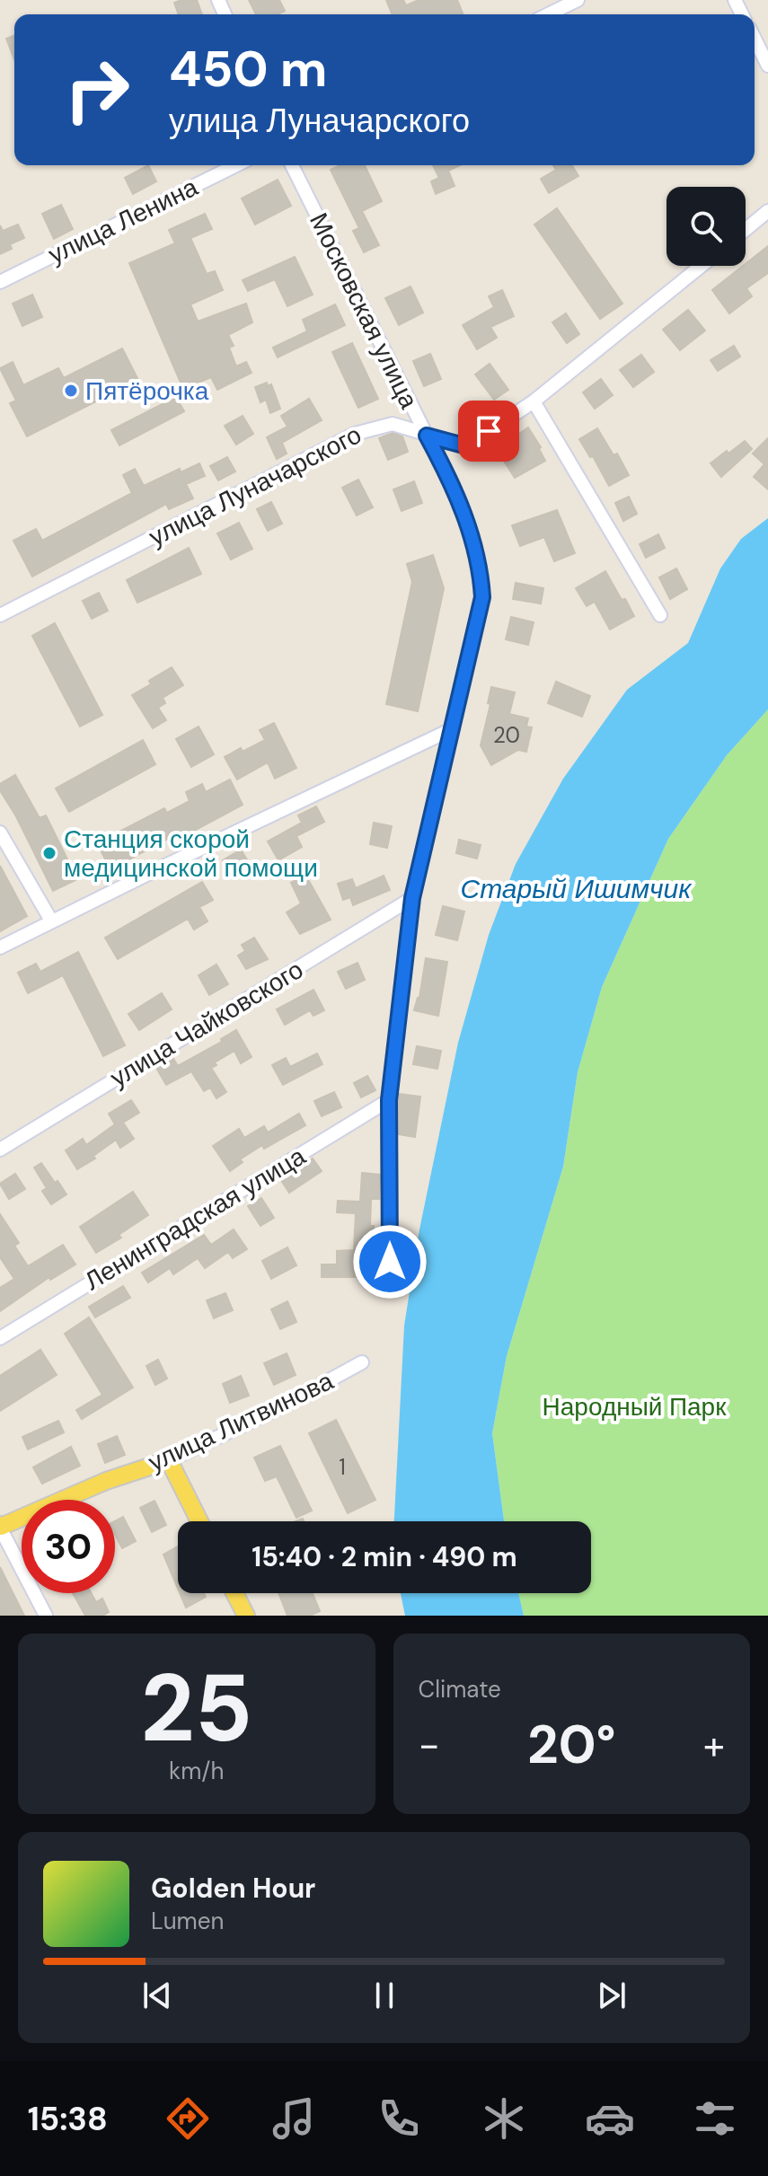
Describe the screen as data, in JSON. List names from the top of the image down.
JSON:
{
  "streets": {
    "main road": ["улица Литвинова"],
    "street": [
      "улица Ленина",
      "Московская улица",
      "улица Луначарского",
      "улица Чайковского",
      "Ленинградская улица"
    ]
  },
  "crossings": [
    ["Московская улица", "улица Луначарского"],
    ["Московская улица", "улица Чайковского"],
    ["Московская улица", "Ленинградская улица"]
  ],
  "water": ["Старый Ишимчик"],
  "parks": ["Народный Парк"],
  "places": ["Пятёрочка", "Станция скорой медицинской помощи"],
  "house_numbers": ["20", "1"],
  "page": {
    "turn": ["450 m", "улица Луначарского"],
    "limit": "30",
    "trip": "15:40 · 2 min · 490 m",
    "tile": [
      ["25", "km/h"],
      "Climate"
    ],
    "heat": ["−", "20°", "+"],
    "song": ["Golden Hour", "Lumen"],
    "tabs": "15:38"
  }
}
